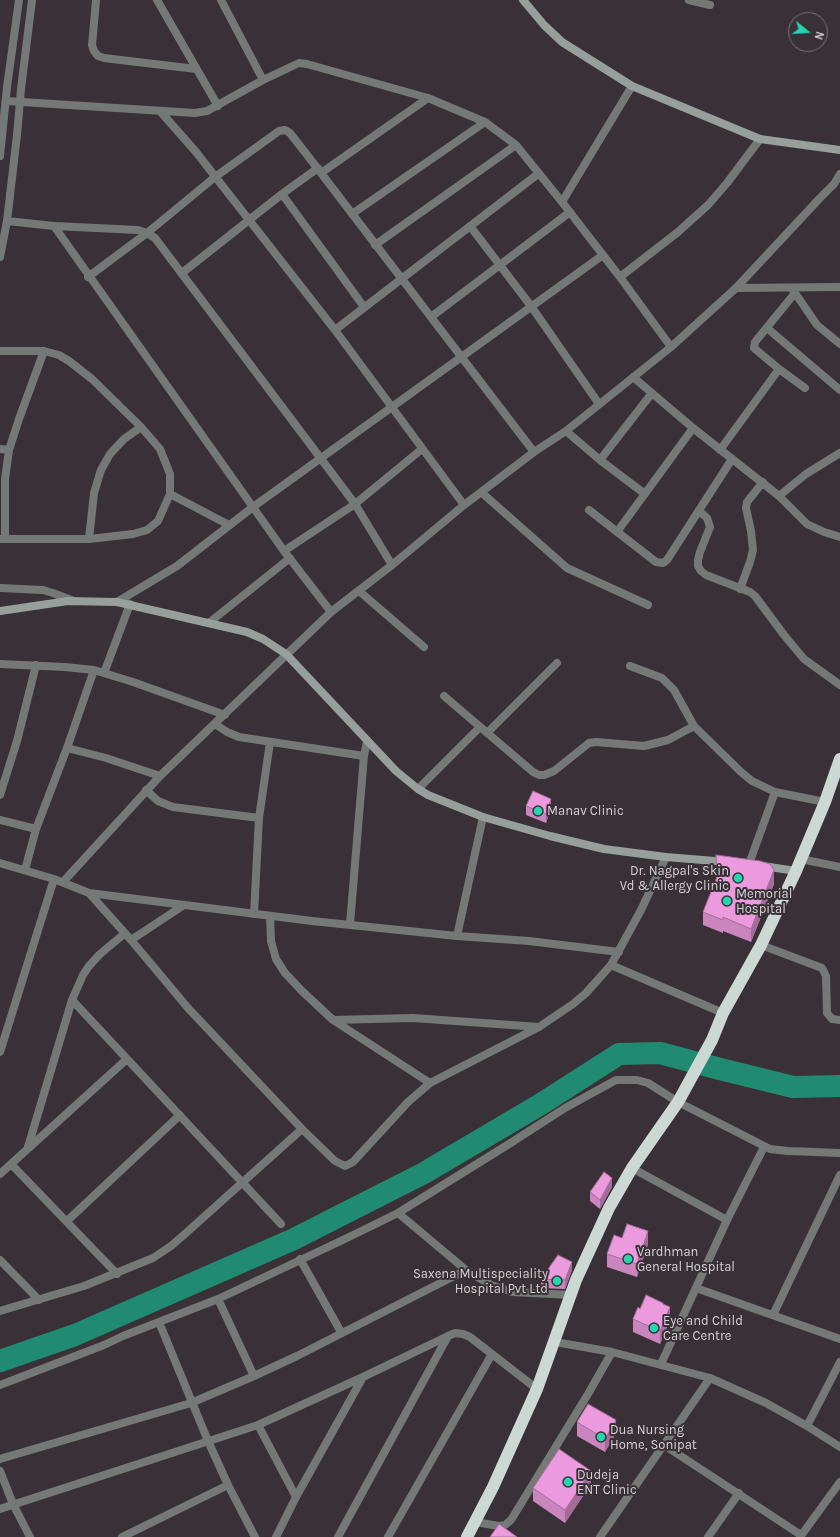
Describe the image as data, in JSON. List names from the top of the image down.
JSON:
{
  "places": [
    "Manav Clinic",
    "Dr. Nagpal's Skin Vd & Allergy Clinic",
    "Memorial Hospital",
    "Vardhman General Hospital",
    "Saxena Multispeciality Hospital Pvt Ltd",
    "Eye and Child Care Centre",
    "Dua Nursing Home, Sonipat",
    "Dudeja ENT Clinic"
  ],
  "north": "right"
}
